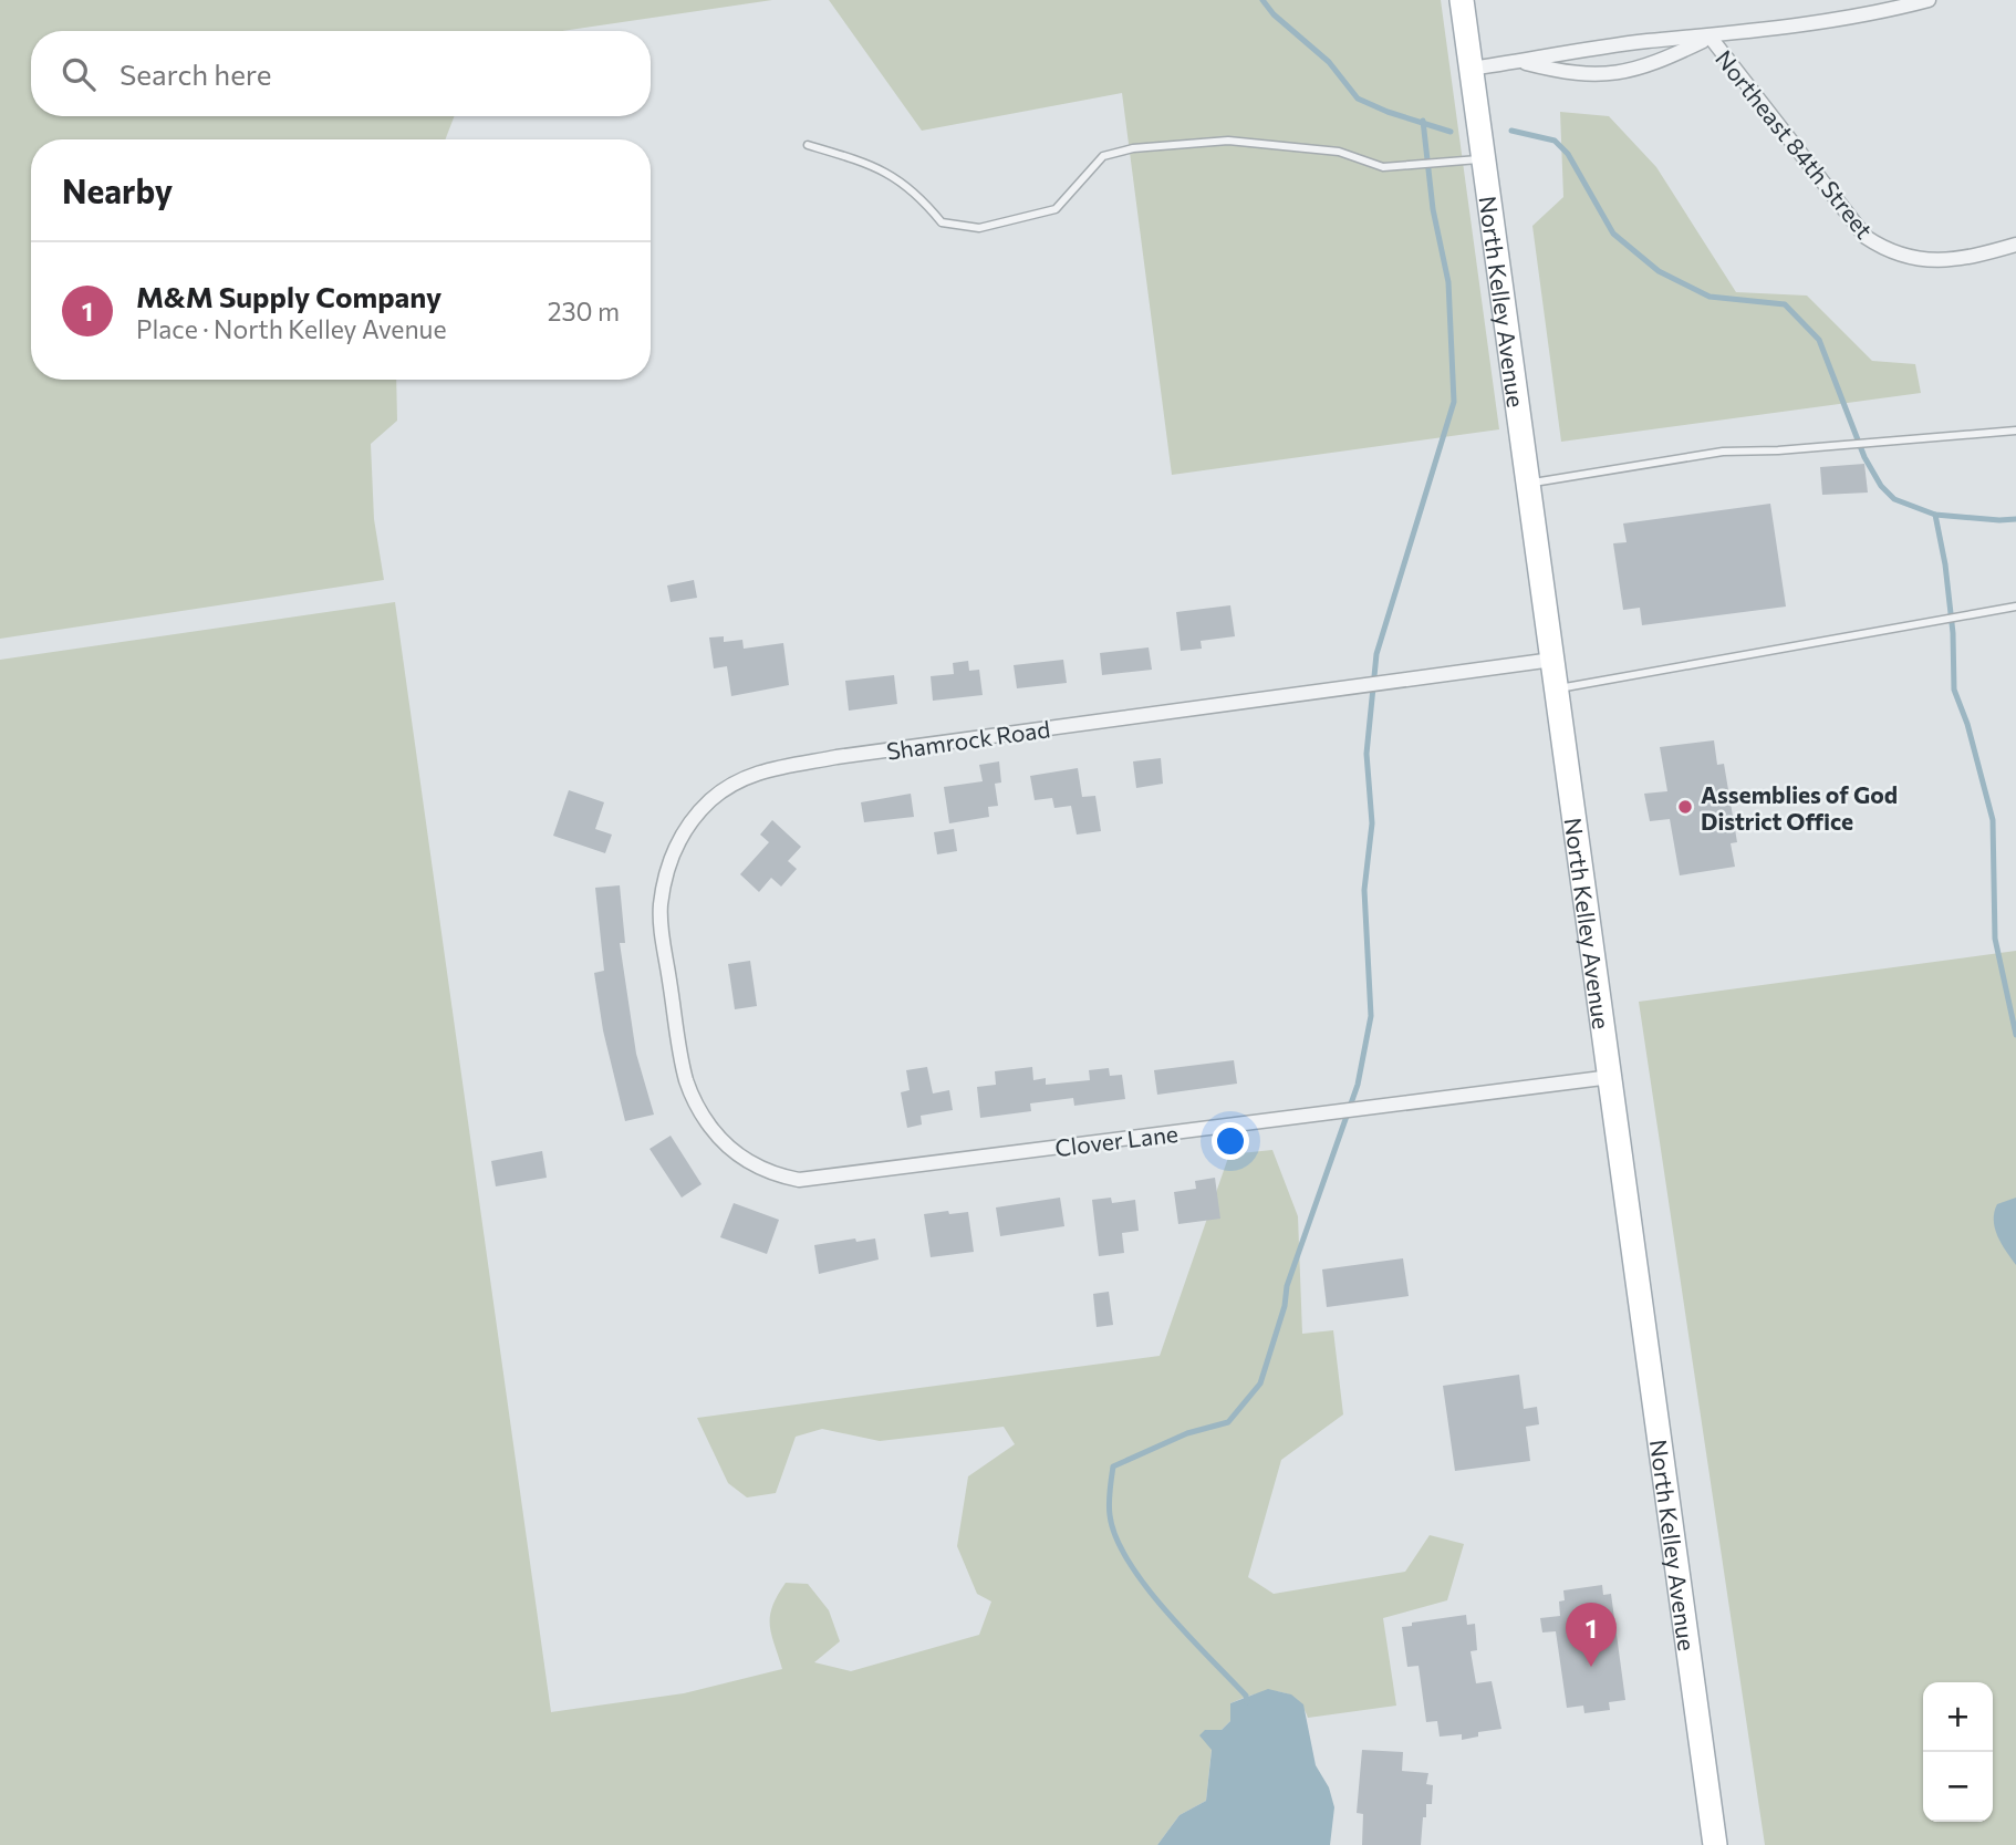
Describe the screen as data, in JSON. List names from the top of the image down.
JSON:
{
  "streets": {
    "main road": ["North Kelley Avenue"],
    "street": ["Northeast 84th Street", "Shamrock Road", "Clover Lane"]
  },
  "crossings": [
    ["North Kelley Avenue", "Shamrock Road"],
    ["North Kelley Avenue", "Clover Lane"],
    ["Shamrock Road", "Clover Lane"]
  ],
  "places": ["Assemblies of God District Office"],
  "page": {
    "search": "Search here",
    "heading": "Nearby",
    "list": [
      {
        "mark": "1",
        "name": "M&M Supply Company",
        "note": "Place · North Kelley Avenue",
        "value": "230 m"
      }
    ],
    "pins": "1",
    "map_buttons": ["+", "−"]
  }
}
